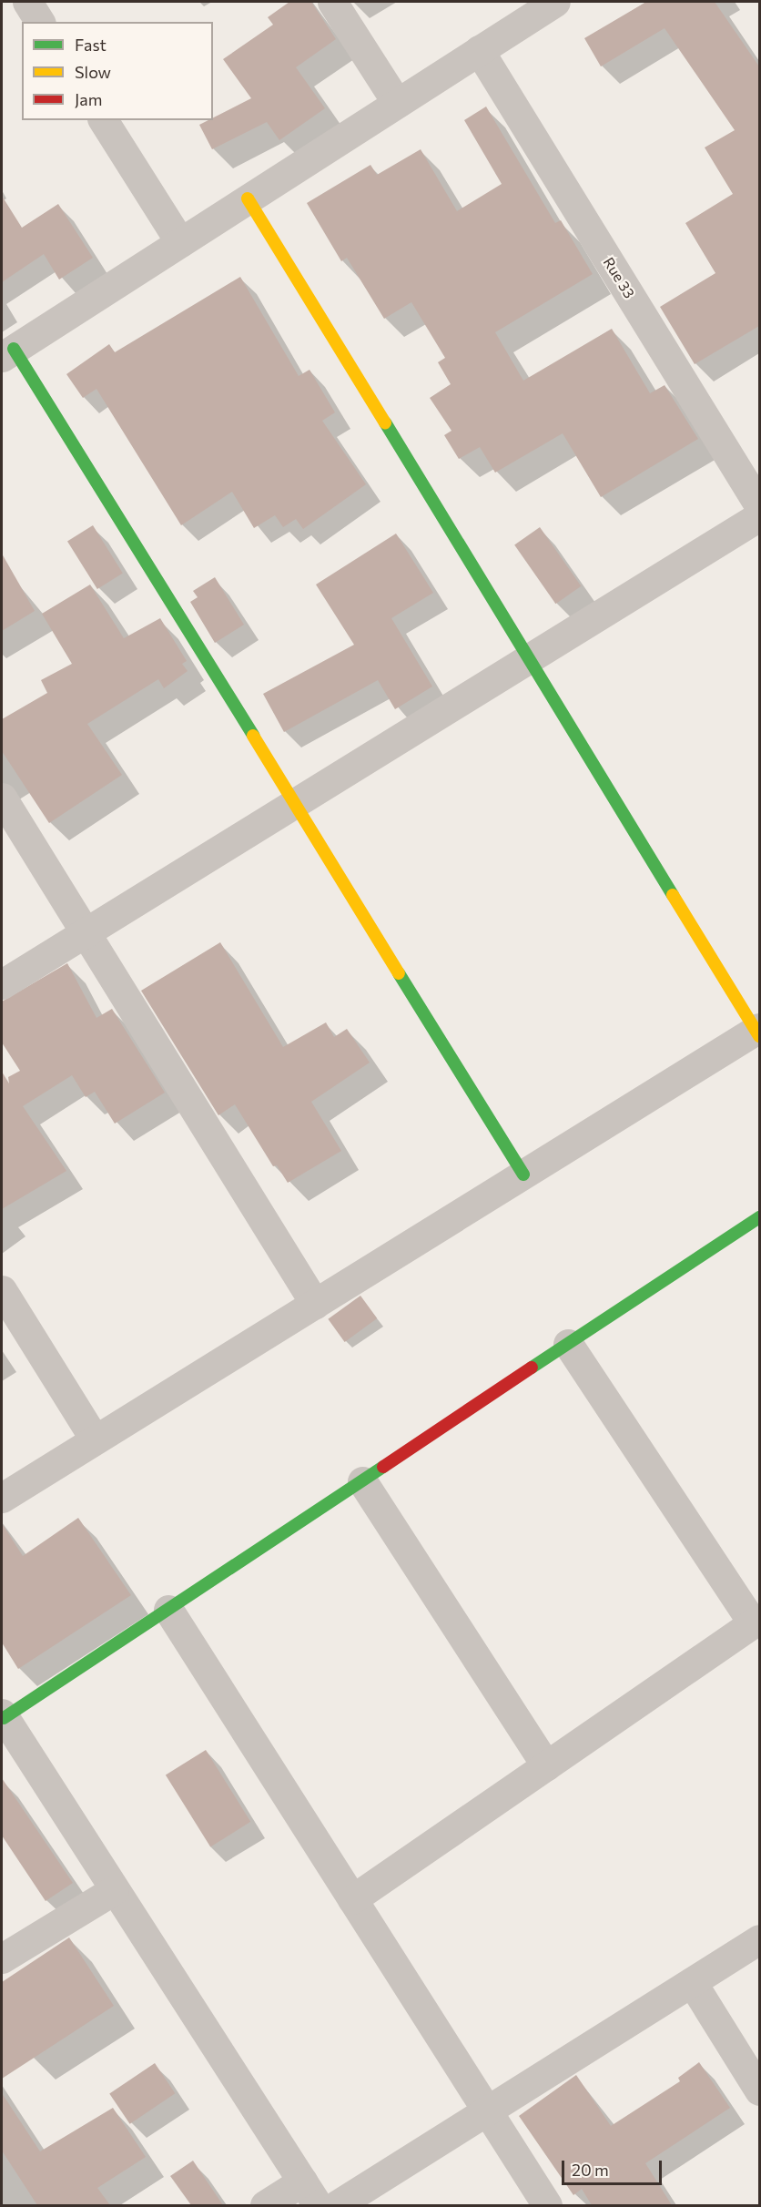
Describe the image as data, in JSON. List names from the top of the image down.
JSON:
{
  "streets": {
    "street": ["Rue 33"]
  },
  "legend": ["Fast", "Slow", "Jam"],
  "scale_bar": "20 m"
}
